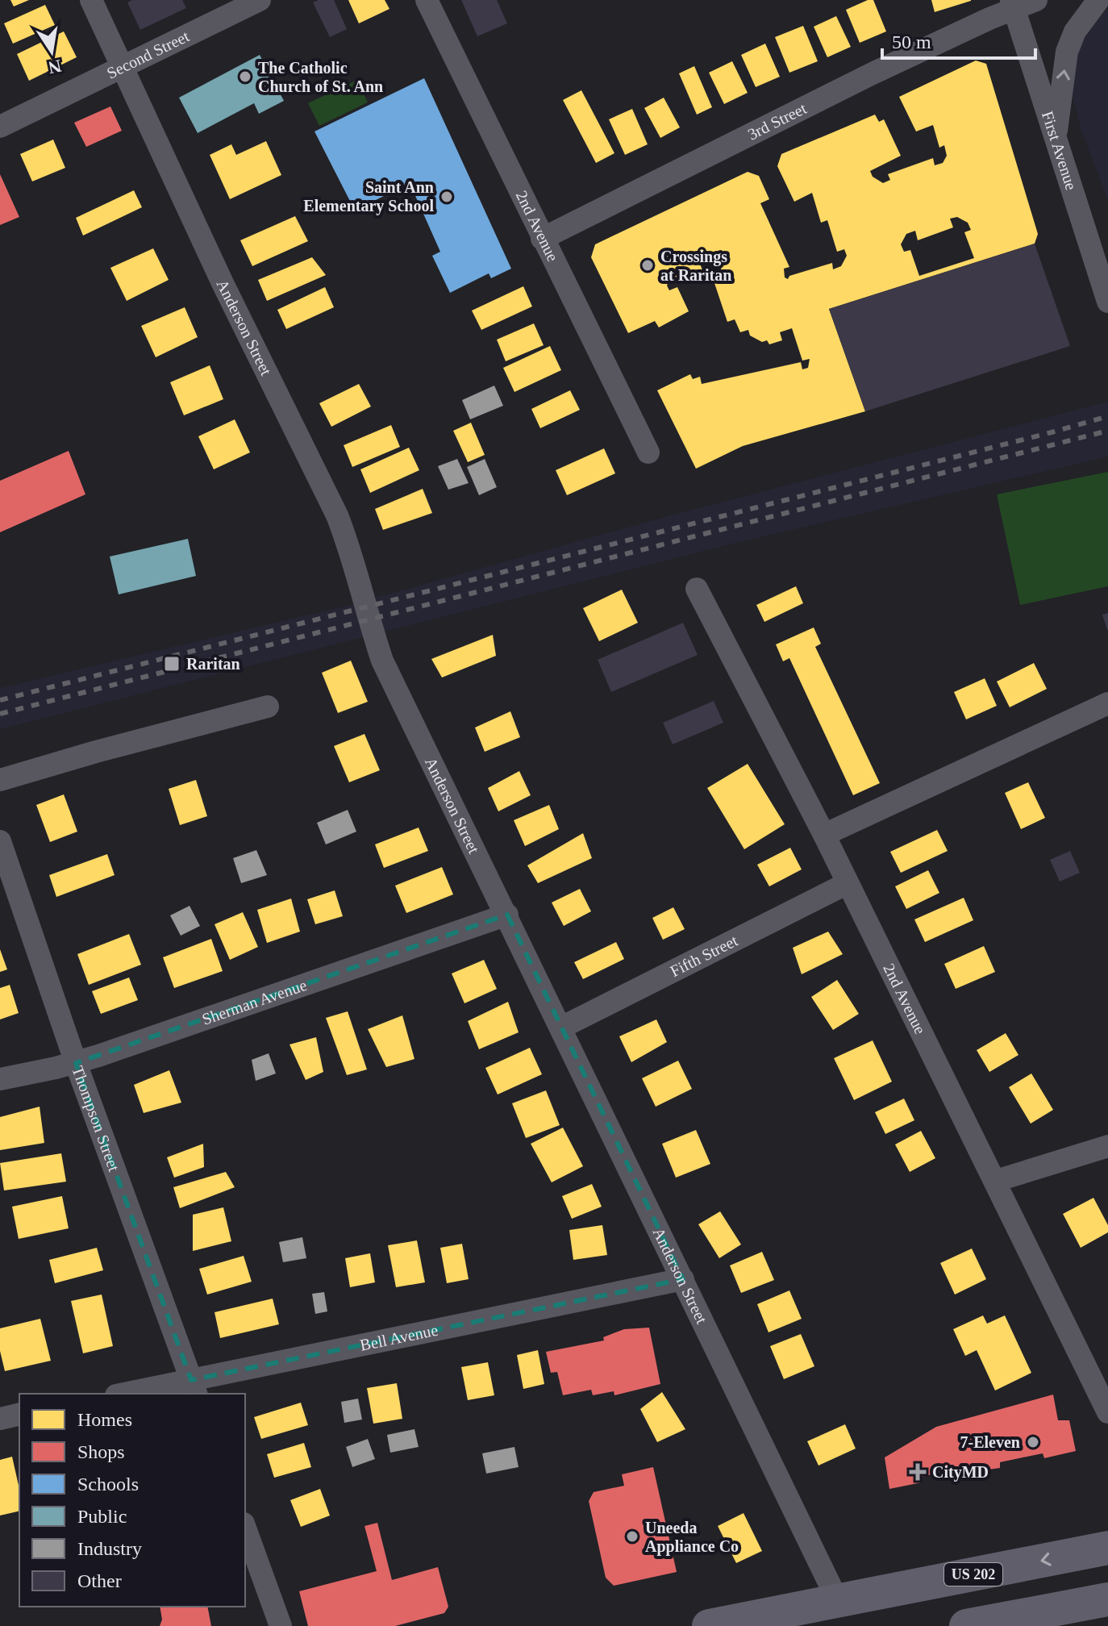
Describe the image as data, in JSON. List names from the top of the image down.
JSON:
{
  "streets": {
    "highway": ["US 202"],
    "street": [
      "Second Street",
      "3rd Street",
      "First Avenue",
      "2nd Avenue",
      "Anderson Street",
      "Fifth Street",
      "Sherman Avenue",
      "Thompson Street",
      "Bell Avenue"
    ]
  },
  "crossings": [
    ["Second Street", "Anderson Street"],
    ["3rd Street", "First Avenue"],
    ["3rd Street", "2nd Avenue"],
    ["2nd Avenue", "Fifth Street"],
    ["Anderson Street", "Fifth Street"],
    ["Anderson Street", "Sherman Avenue"],
    ["Anderson Street", "Bell Avenue"],
    ["Anderson Street", "US 202"],
    ["Sherman Avenue", "Thompson Street"],
    ["Thompson Street", "Bell Avenue"]
  ],
  "places": {
    "other": [
      "The Catholic Church of St. Ann",
      "Saint Ann Elementary School",
      "Crossings at Raritan",
      "7-Eleven",
      "Uneeda Appliance Co"
    ],
    "transit": ["Raritan"],
    "health": ["CityMD"]
  },
  "legend": [
    "Homes",
    "Shops",
    "Schools",
    "Public",
    "Industry",
    "Other"
  ],
  "scale_bar": "50 m",
  "north": "bottom"
}
